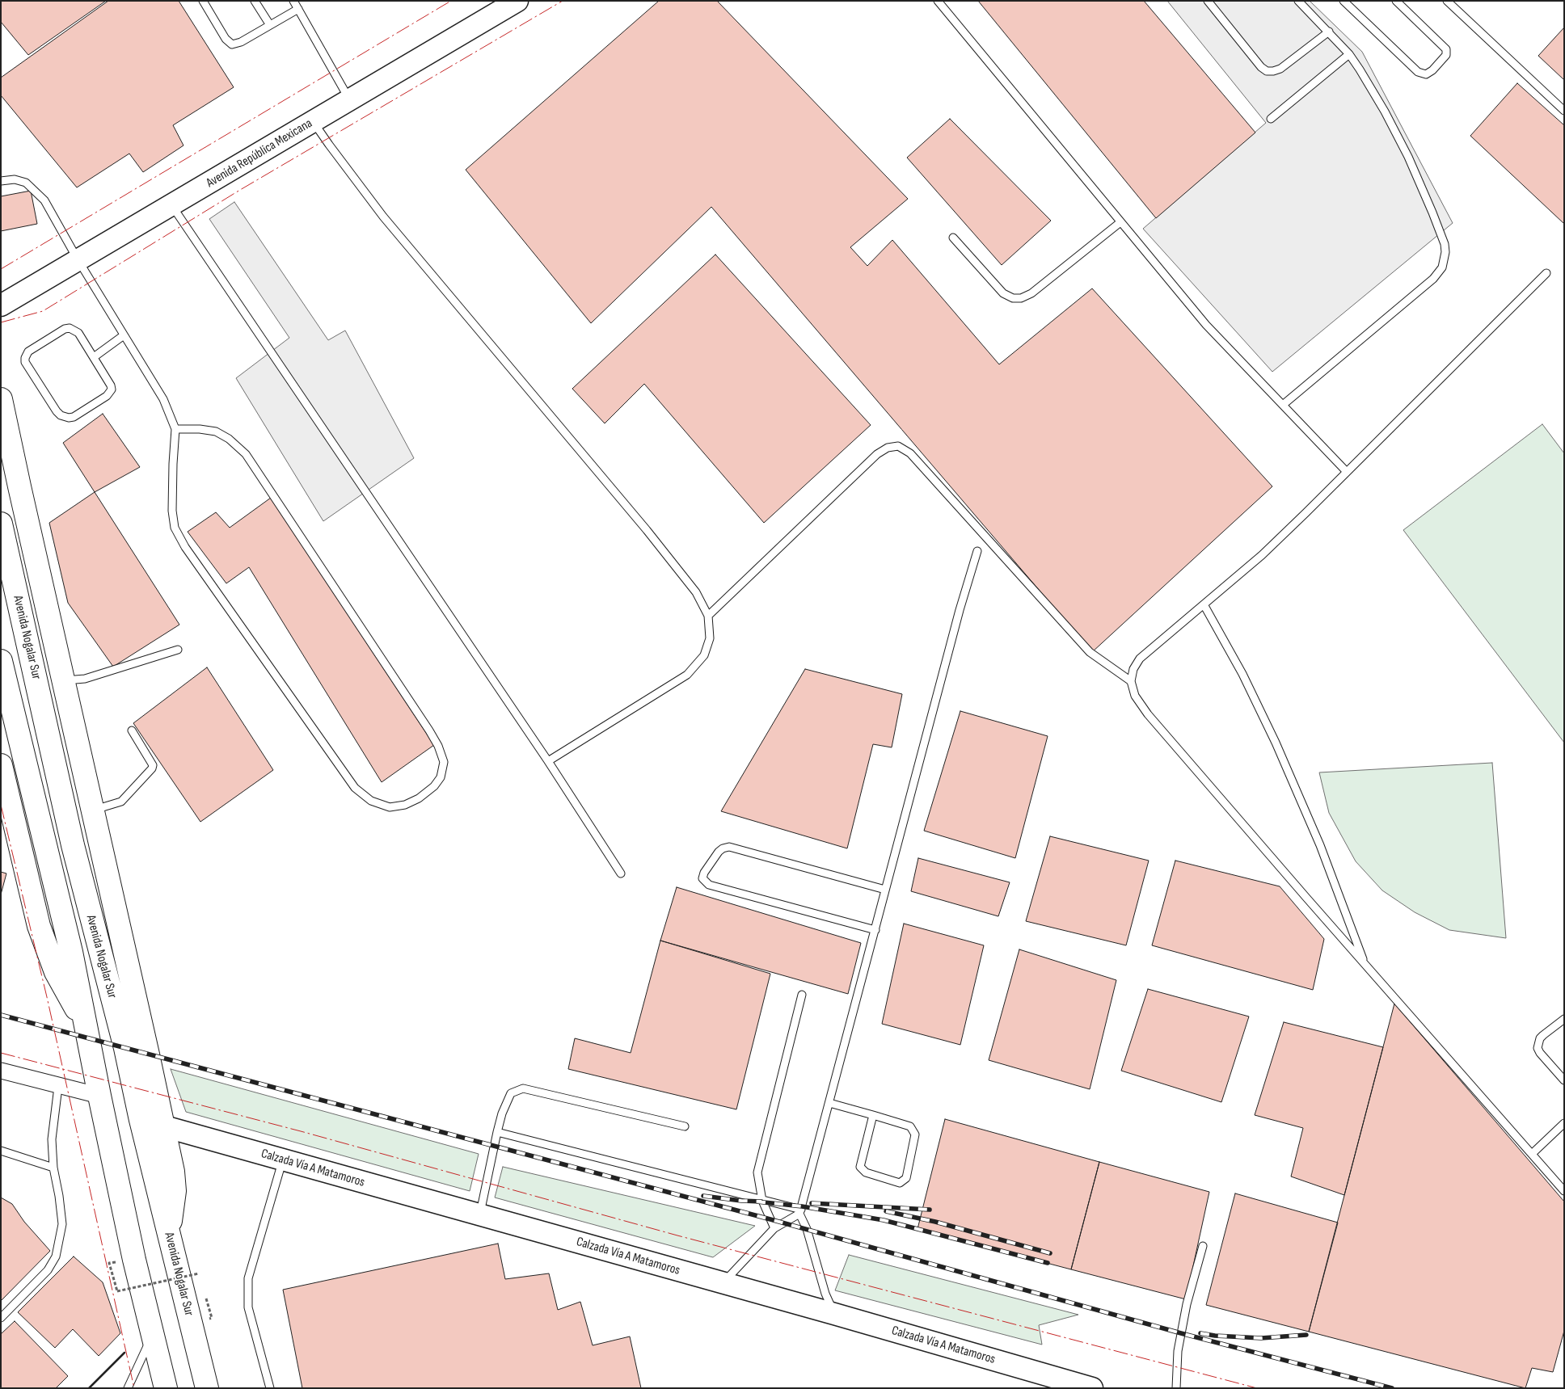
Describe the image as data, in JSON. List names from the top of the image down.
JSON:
{
  "streets": {
    "highway": ["Avenida Nogalar Sur"],
    "street": ["Avenida República Mexicana", "Calzada Vía A Matamoros"]
  }
}
